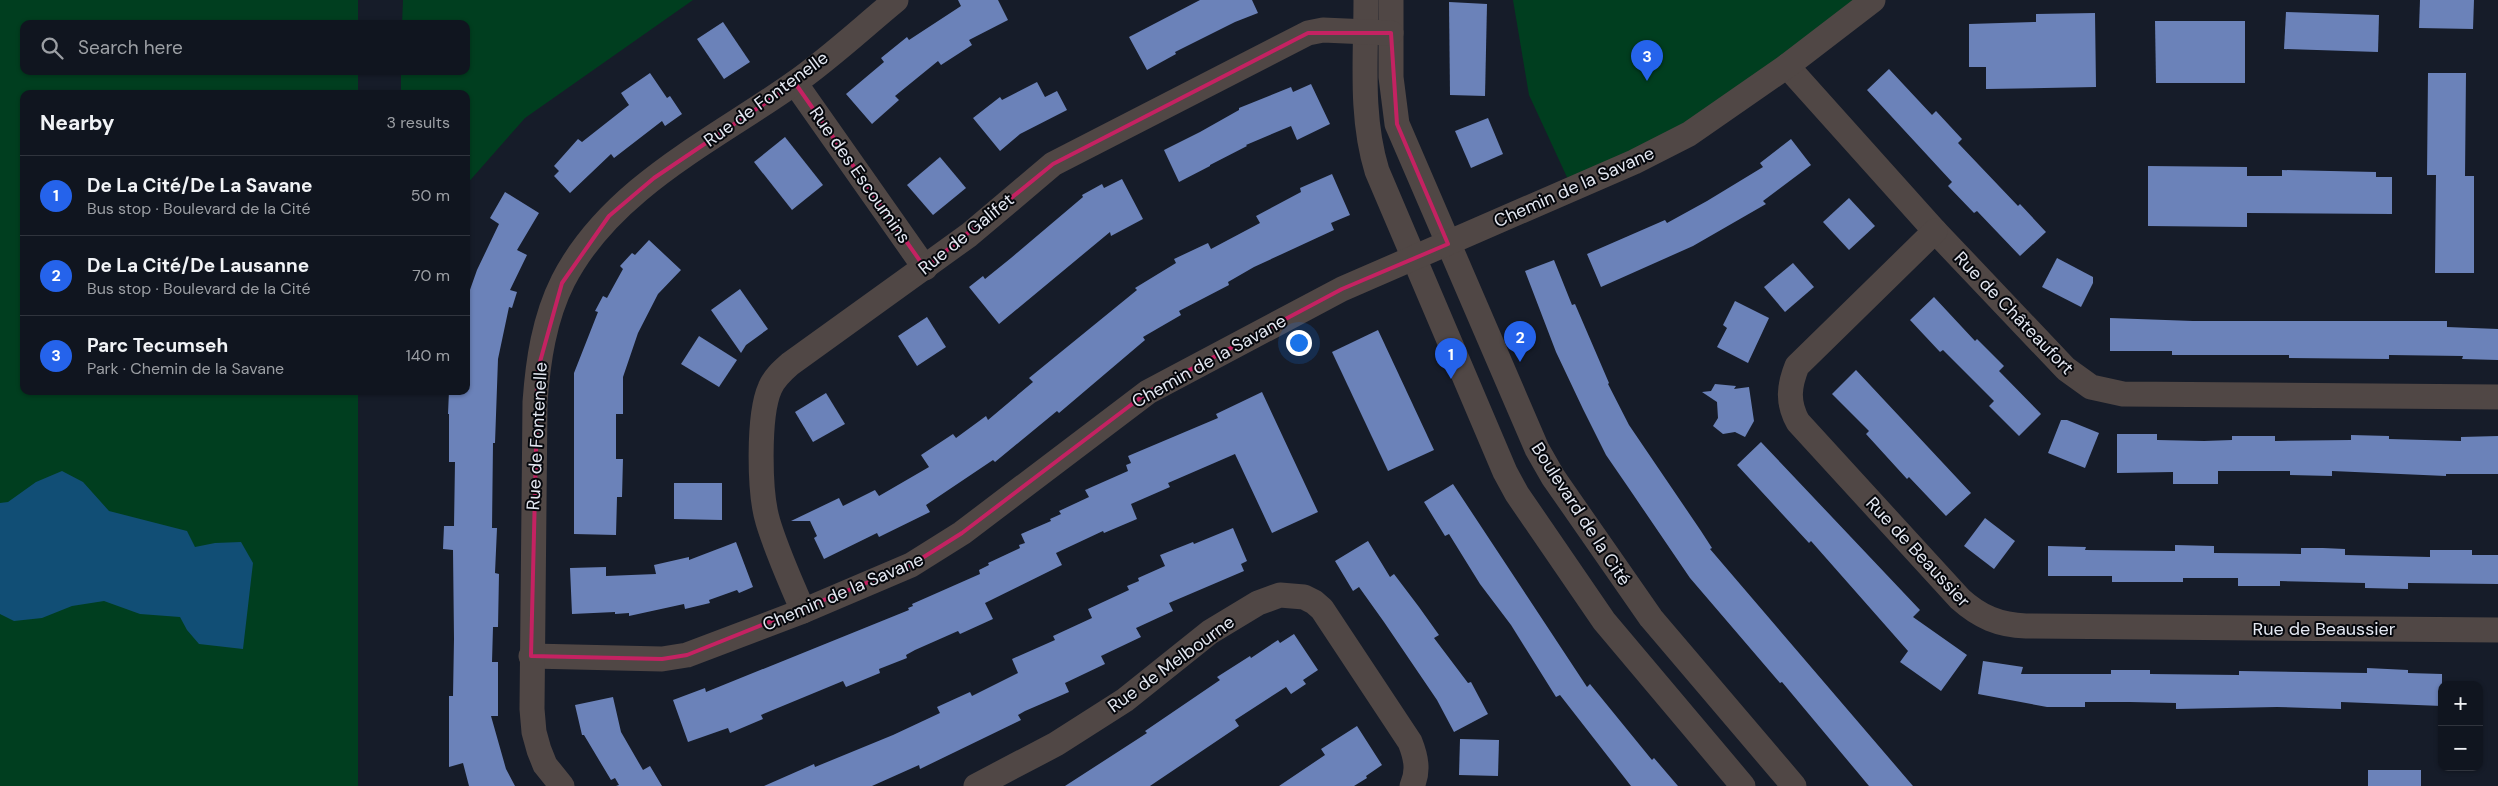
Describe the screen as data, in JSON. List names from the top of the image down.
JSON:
{
  "streets": {
    "street": [
      "Rue de Fontenelle",
      "Rue des Escoumins",
      "Chemin de la Savane",
      "Rue de Galifet",
      "Rue de Châteaufort",
      "Boulevard de la Cité",
      "Rue de Beaussier",
      "Rue de Melbourne"
    ]
  },
  "crossings": [
    ["Rue de Fontenelle", "Rue des Escoumins"],
    ["Rue de Fontenelle", "Chemin de la Savane"],
    ["Rue des Escoumins", "Rue de Galifet"],
    ["Chemin de la Savane", "Rue de Galifet"],
    ["Chemin de la Savane", "Rue de Châteaufort"],
    ["Chemin de la Savane", "Boulevard de la Cité"],
    ["Rue de Galifet", "Boulevard de la Cité"],
    ["Rue de Châteaufort", "Rue de Beaussier"]
  ],
  "page": {
    "search": "Search here",
    "pins": ["3", "2", "1"],
    "heading": ["Nearby", "3 results"],
    "list": [
      {
        "mark": "1",
        "name": "De La Cité/De La Savane",
        "note": "Bus stop · Boulevard de la Cité",
        "value": "50 m"
      },
      {
        "mark": "2",
        "name": "De La Cité/De Lausanne",
        "note": "Bus stop · Boulevard de la Cité",
        "value": "70 m"
      },
      {
        "mark": "3",
        "name": "Parc Tecumseh",
        "note": "Park · Chemin de la Savane",
        "value": "140 m"
      }
    ],
    "map_buttons": ["+", "−"]
  }
}
